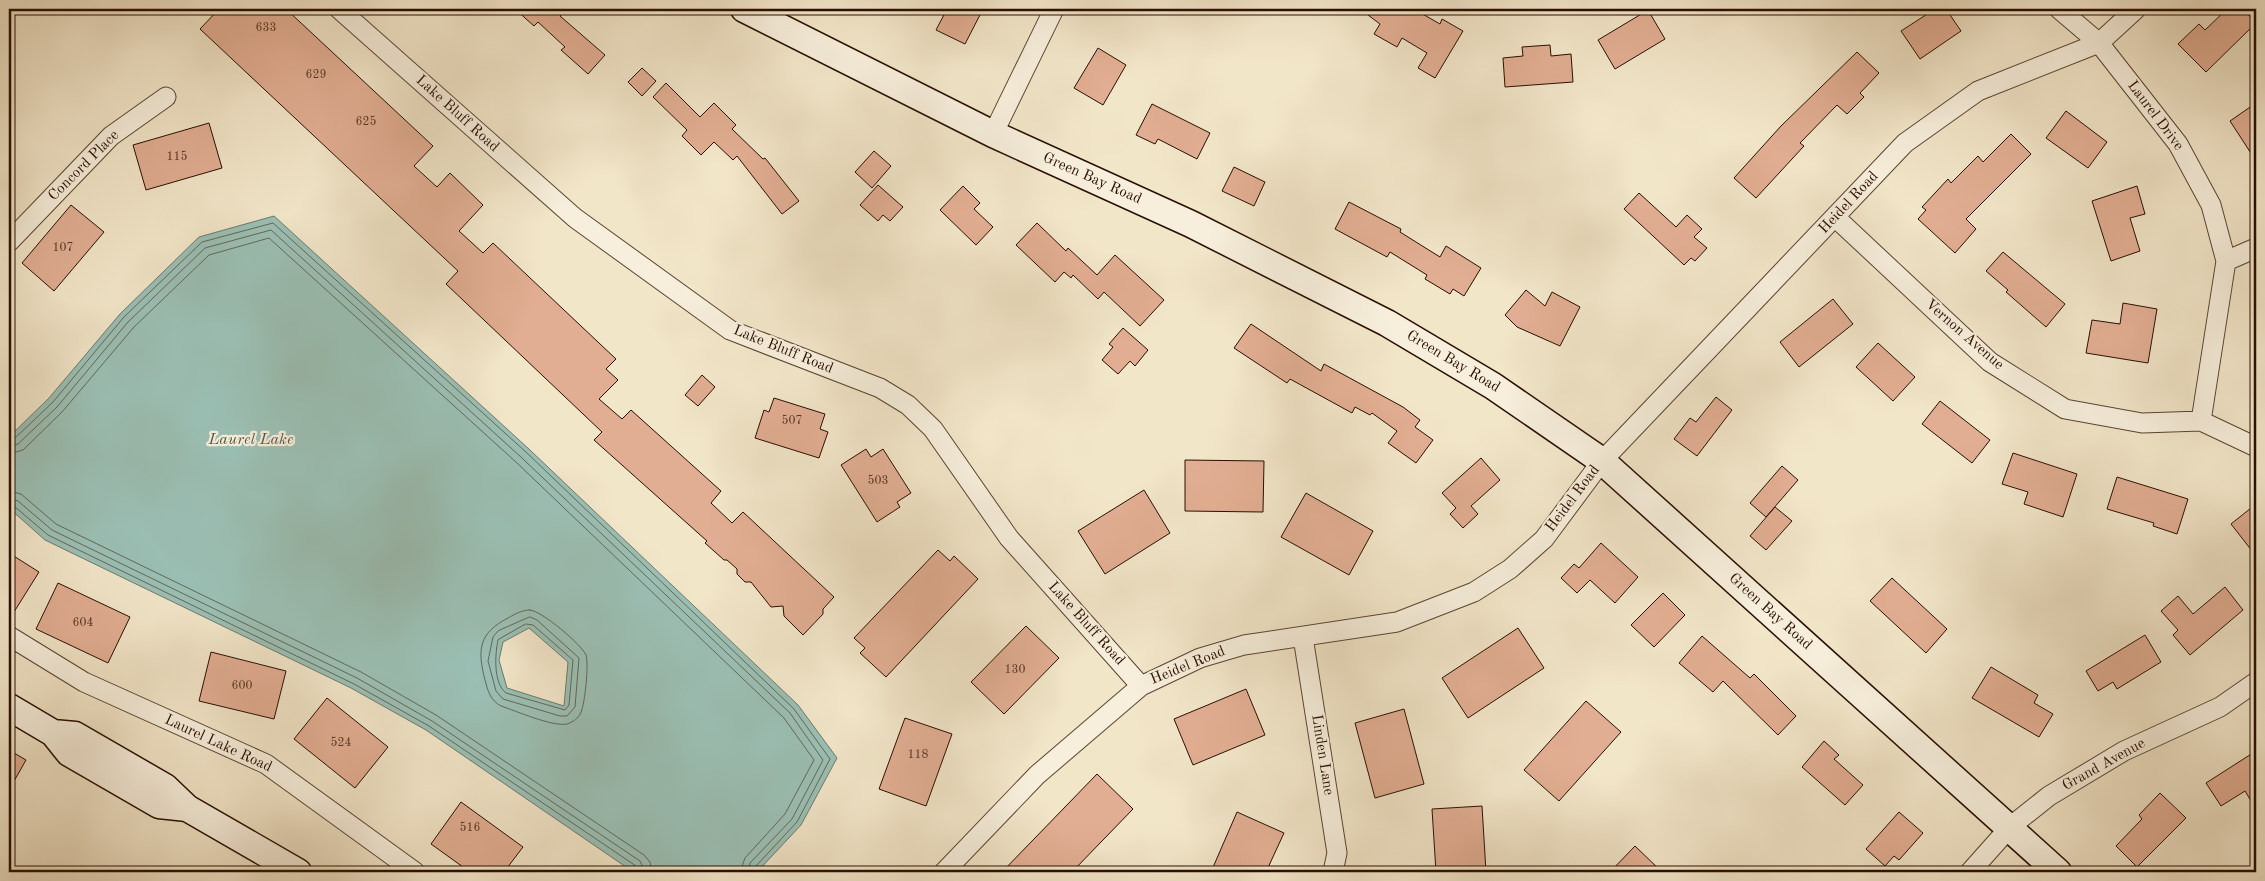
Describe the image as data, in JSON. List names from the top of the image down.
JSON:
{
  "streets": {
    "street": [
      "Lake Bluff Road",
      "Laurel Drive",
      "Concord Place",
      "Green Bay Road",
      "Heidel Road",
      "Vernon Avenue",
      "Laurel Lake Road",
      "Linden Lane",
      "Grand Avenue"
    ]
  },
  "crossings": [
    ["Lake Bluff Road", "Heidel Road"],
    ["Laurel Drive", "Heidel Road"],
    ["Laurel Drive", "Vernon Avenue"],
    ["Green Bay Road", "Heidel Road"],
    ["Green Bay Road", "Grand Avenue"],
    ["Heidel Road", "Vernon Avenue"],
    ["Heidel Road", "Linden Lane"]
  ],
  "water": ["Laurel Lake"],
  "house_numbers": [
    "633",
    "629",
    "625",
    "115",
    "107",
    "507",
    "503",
    "604",
    "130",
    "600",
    "524",
    "118",
    "516"
  ]
}
